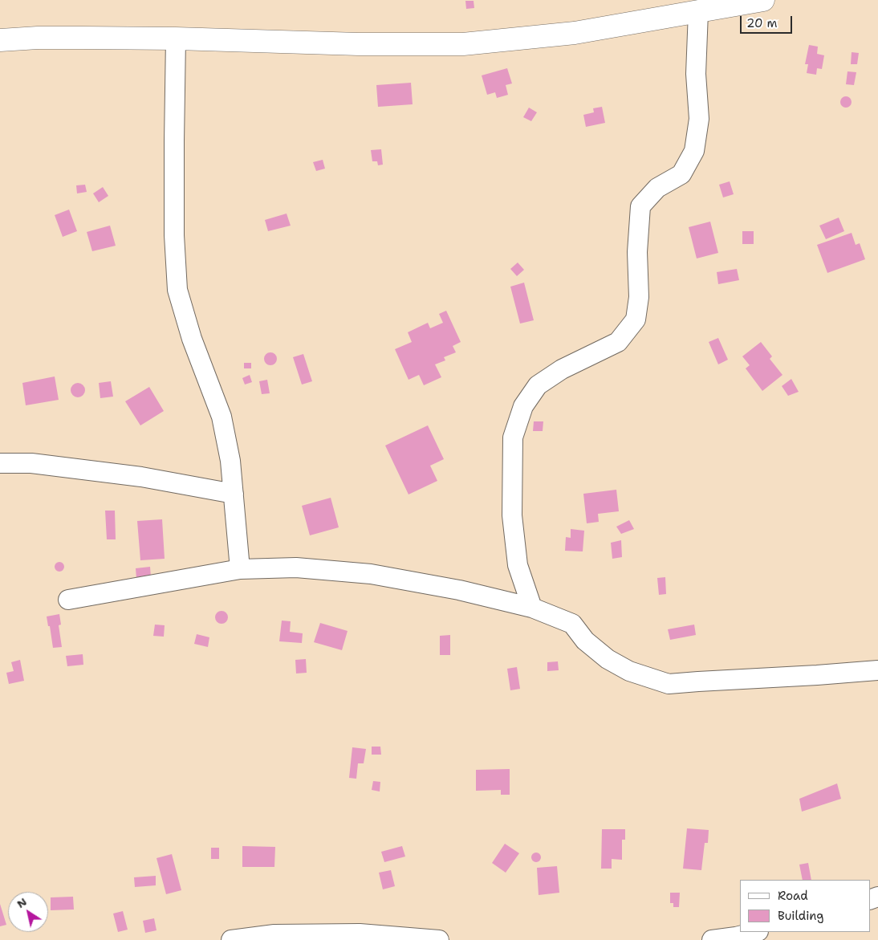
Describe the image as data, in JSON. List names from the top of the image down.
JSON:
{
  "legend": ["Road", "Building"],
  "scale_bar": "20 m",
  "north": "top left"
}
